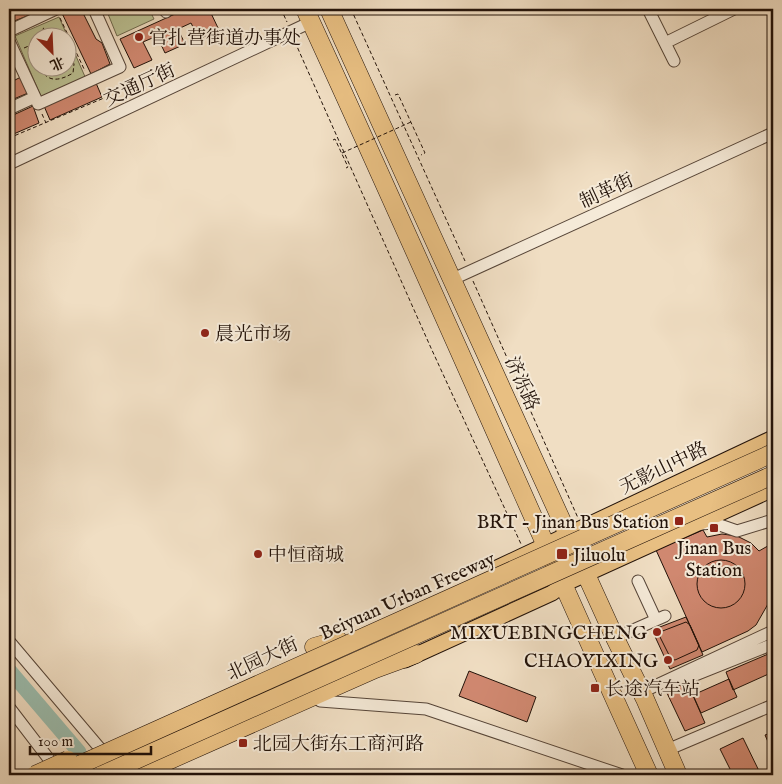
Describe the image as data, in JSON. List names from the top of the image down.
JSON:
{
  "streets": {
    "highway": ["济泺路", "Beiyuan Urban Freeway"],
    "main road": ["无影山中路", "北园大街"],
    "street": ["交通厅街", "制革街"]
  },
  "crossings": [
    ["制革街", "济泺路"],
    ["济泺路", "无影山中路"],
    ["济泺路", "北园大街"],
    ["无影山中路", "北园大街"],
    ["Beiyuan Urban Freeway", "北园大街"]
  ],
  "places": {
    "other": [
      "官扎营街道办事处",
      "晨光市场",
      "中恒商城",
      "MIXUEBINGCHENG",
      "CHAOYIXING"
    ],
    "transit": [
      "BRT - Jinan Bus Station",
      "Jinan Bus Station",
      "Jiluolu",
      "长途汽车站",
      "北园大街东工商河路"
    ]
  },
  "scale_bar": "100 m",
  "north": "bottom right"
}
